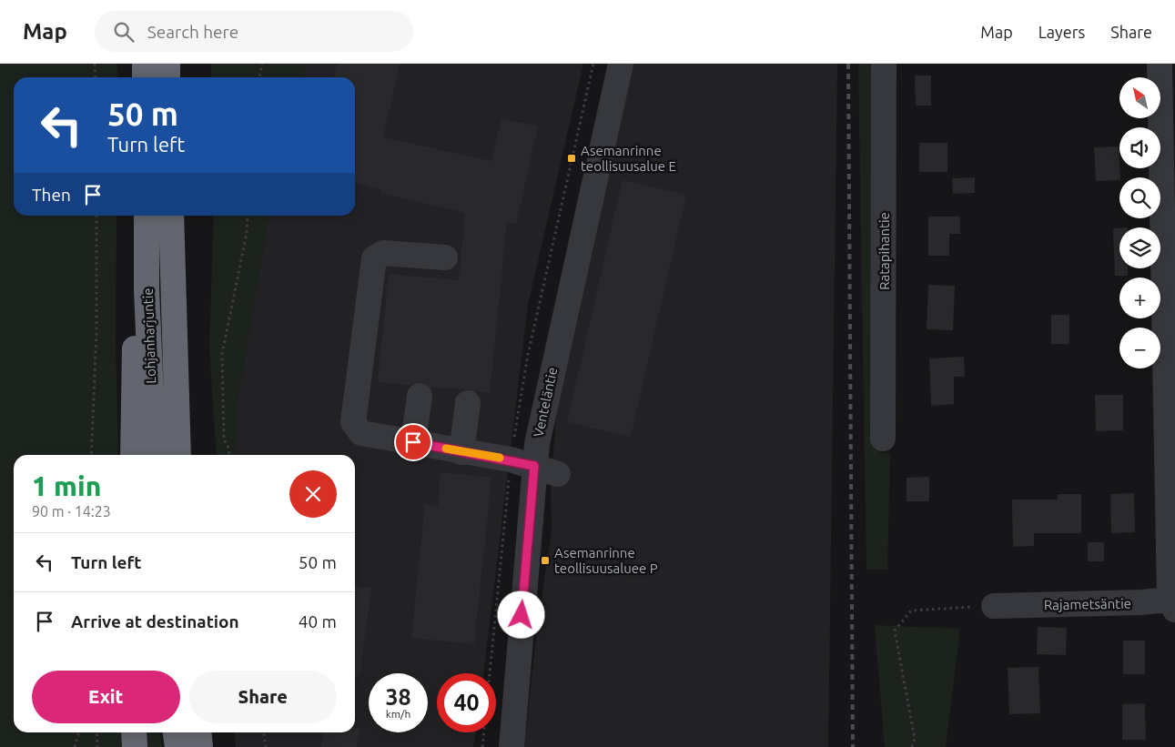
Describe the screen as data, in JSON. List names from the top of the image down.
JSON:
{
  "streets": {
    "highway": ["Lohjanharjuntie"],
    "street": ["Ratapihantie", "Venteläntie", "Rajametsäntie"]
  },
  "places": {
    "transit": ["Asemanrinne teollisuusalue E", "Asemanrinne teollisuusaluee P"]
  },
  "north": "top left",
  "page": {
    "header": "Map",
    "search": "Search here",
    "nav": ["Map", "Layers", "Share"],
    "map_buttons": ["+", "−"],
    "turn": ["50 m", "Turn left"],
    "then": "Then",
    "heading": ["1 min", "90 m · 14:23"],
    "list": [
      {
        "name": "Turn left",
        "value": "50 m"
      },
      {
        "name": "Arrive at destination",
        "value": "40 m"
      }
    ],
    "buttons": ["Exit", "Share"],
    "speed": "38 km/h",
    "limit": "40"
  }
}
